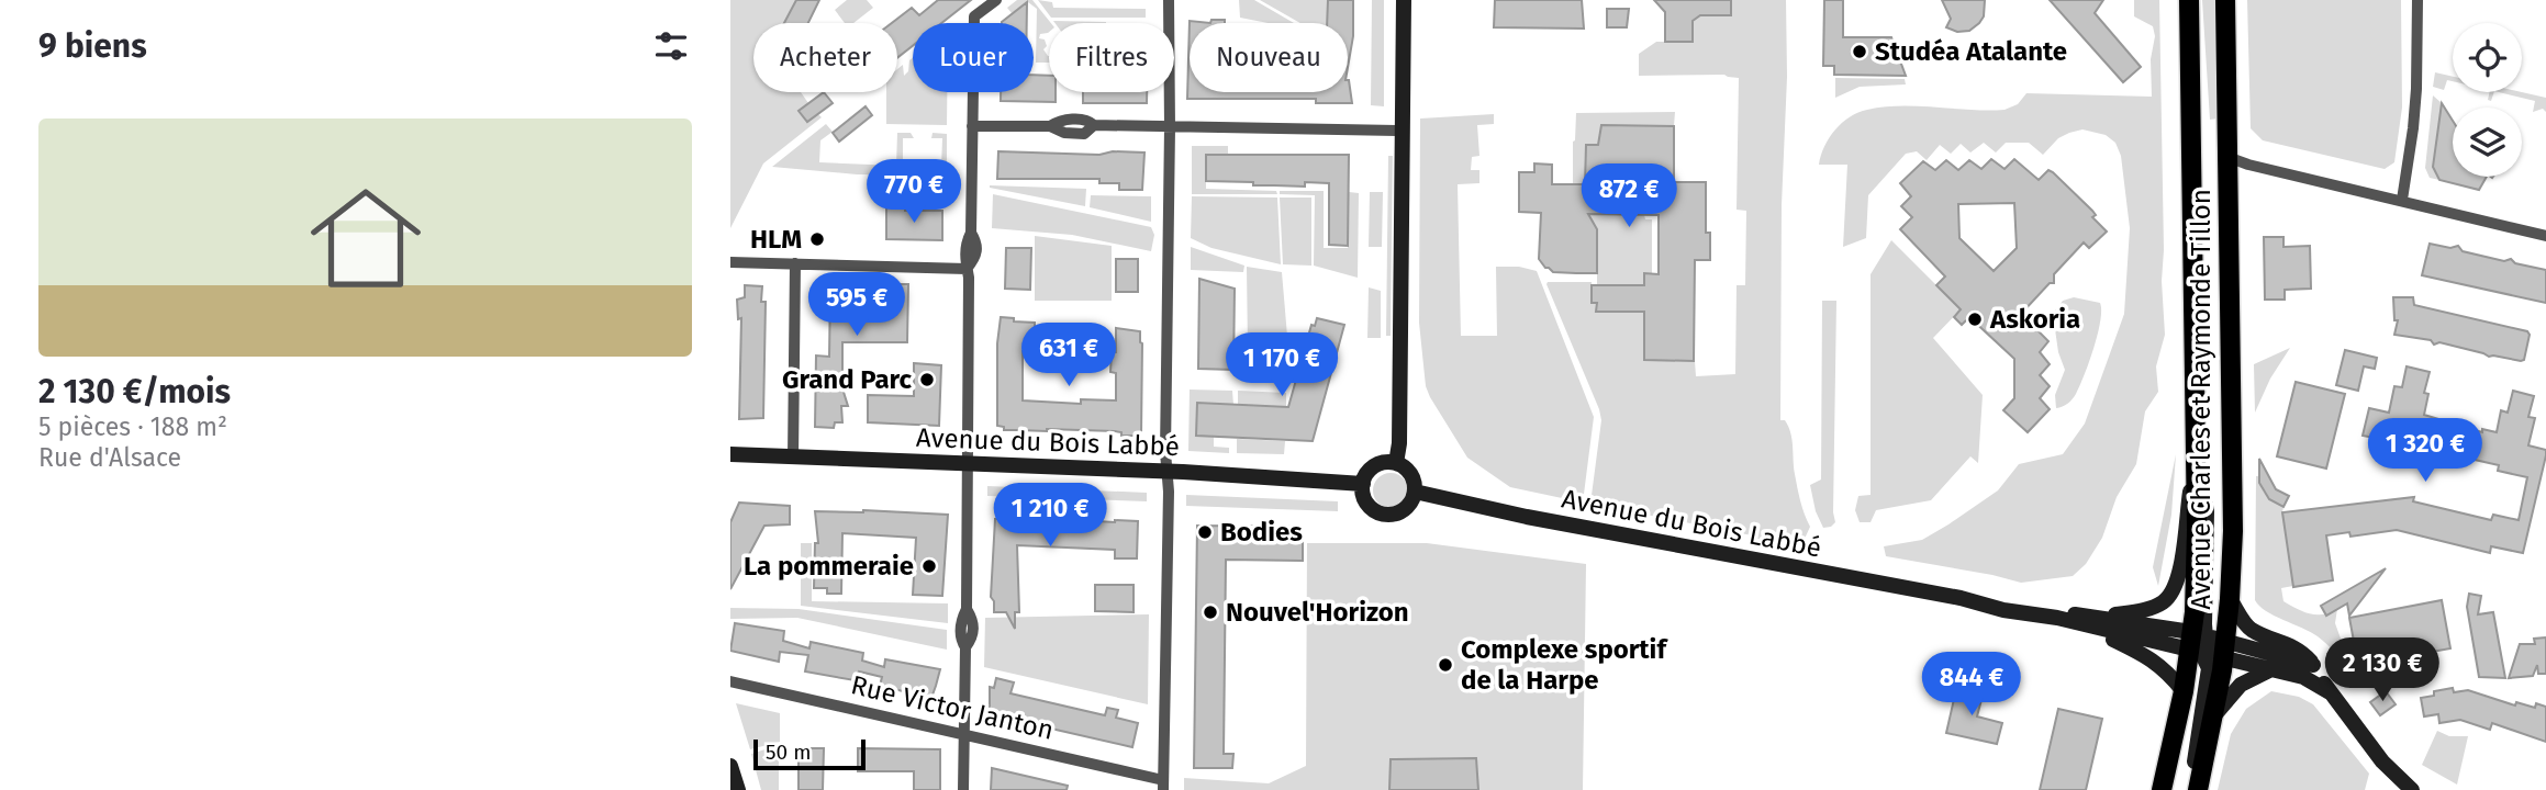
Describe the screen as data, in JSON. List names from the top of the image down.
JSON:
{
  "streets": {
    "main road": ["Avenue Charles et Raymonde Tillon"],
    "street": ["Avenue du Bois Labbé", "Rue Victor Janton"]
  },
  "crossings": [
    ["Avenue Charles et Raymonde Tillon", "Avenue du Bois Labbé"]
  ],
  "places": [
    "Studéa Atalante",
    "HLM",
    "Askoria",
    "Grand Parc",
    "Bodies",
    "La pommeraie",
    "Nouvel'Horizon",
    "Complexe sportif de la Harpe"
  ],
  "scale_bar": "50 m",
  "page": {
    "heading": "9 biens",
    "chip": [
      "Acheter",
      "Louer",
      "Filtres",
      "Nouveau"
    ],
    "list": [
      {
        "name": "2 130 €/mois",
        "note": "5 pièces · 188 m² · Rue d'Alsace"
      }
    ],
    "price": [
      "770 €",
      "872 €",
      "595 €",
      "631 €",
      "1 170 €",
      "1 320 €",
      "1 210 €",
      "2 130 €",
      "844 €"
    ],
    "scale": "50 m"
  }
}
